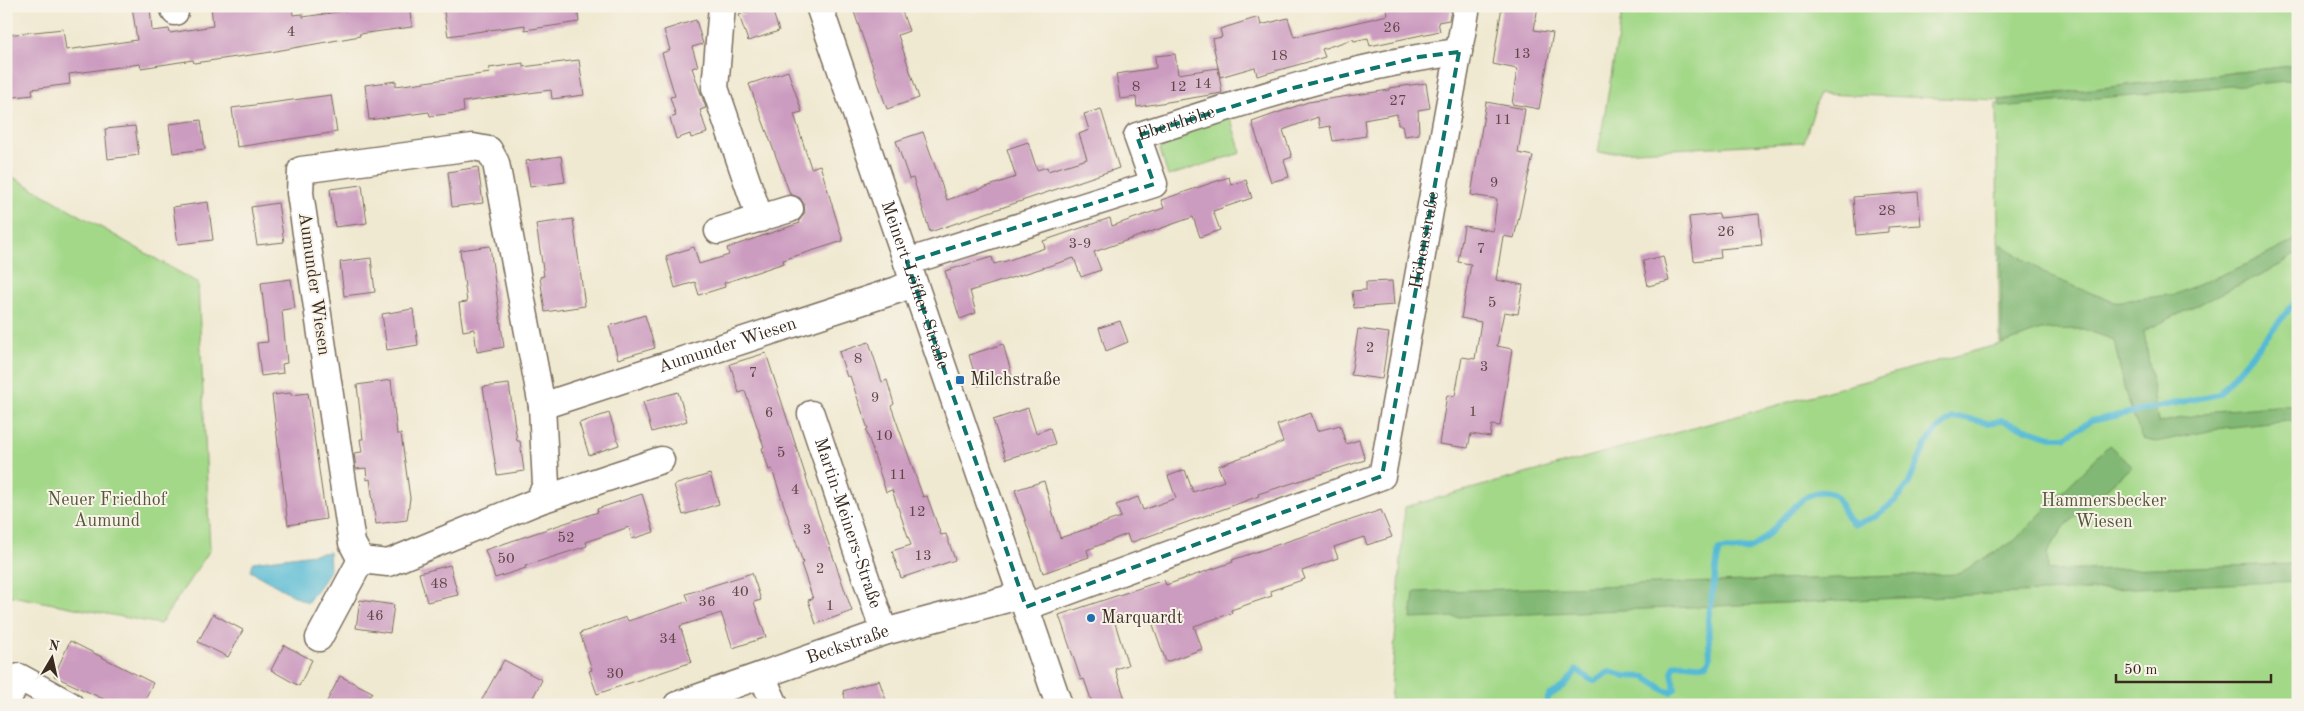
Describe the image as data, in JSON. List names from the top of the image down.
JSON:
{
  "streets": {
    "street": [
      "Eberthöhe",
      "Höhenstraße",
      "Aumunder Wiesen",
      "Meinert-Löffler-Straße",
      "Martin-Meiners-Straße",
      "Beckstraße"
    ]
  },
  "crossings": [
    ["Eberthöhe", "Höhenstraße"],
    ["Eberthöhe", "Aumunder Wiesen"],
    ["Eberthöhe", "Meinert-Löffler-Straße"],
    ["Höhenstraße", "Meinert-Löffler-Straße"],
    ["Höhenstraße", "Beckstraße"],
    ["Aumunder Wiesen", "Meinert-Löffler-Straße"],
    ["Meinert-Löffler-Straße", "Beckstraße"],
    ["Martin-Meiners-Straße", "Beckstraße"]
  ],
  "parks": ["Neuer Friedhof Aumund", "Hammersbecker Wiesen"],
  "places": {
    "transit": ["Milchstraße"],
    "other": ["Marquardt"]
  },
  "house_numbers": [
    "26",
    "4",
    "13",
    "18",
    "14",
    "8",
    "12",
    "27",
    "11",
    "9",
    "28",
    "26",
    "3-9",
    "7",
    "5",
    "2",
    "8",
    "3",
    "7",
    "9",
    "1",
    "6",
    "10",
    "5",
    "11",
    "4",
    "12",
    "3",
    "52",
    "13",
    "50",
    "2",
    "48",
    "40",
    "36",
    "1",
    "46",
    "34",
    "30"
  ],
  "scale_bar": "50 m",
  "north": "top"
}
